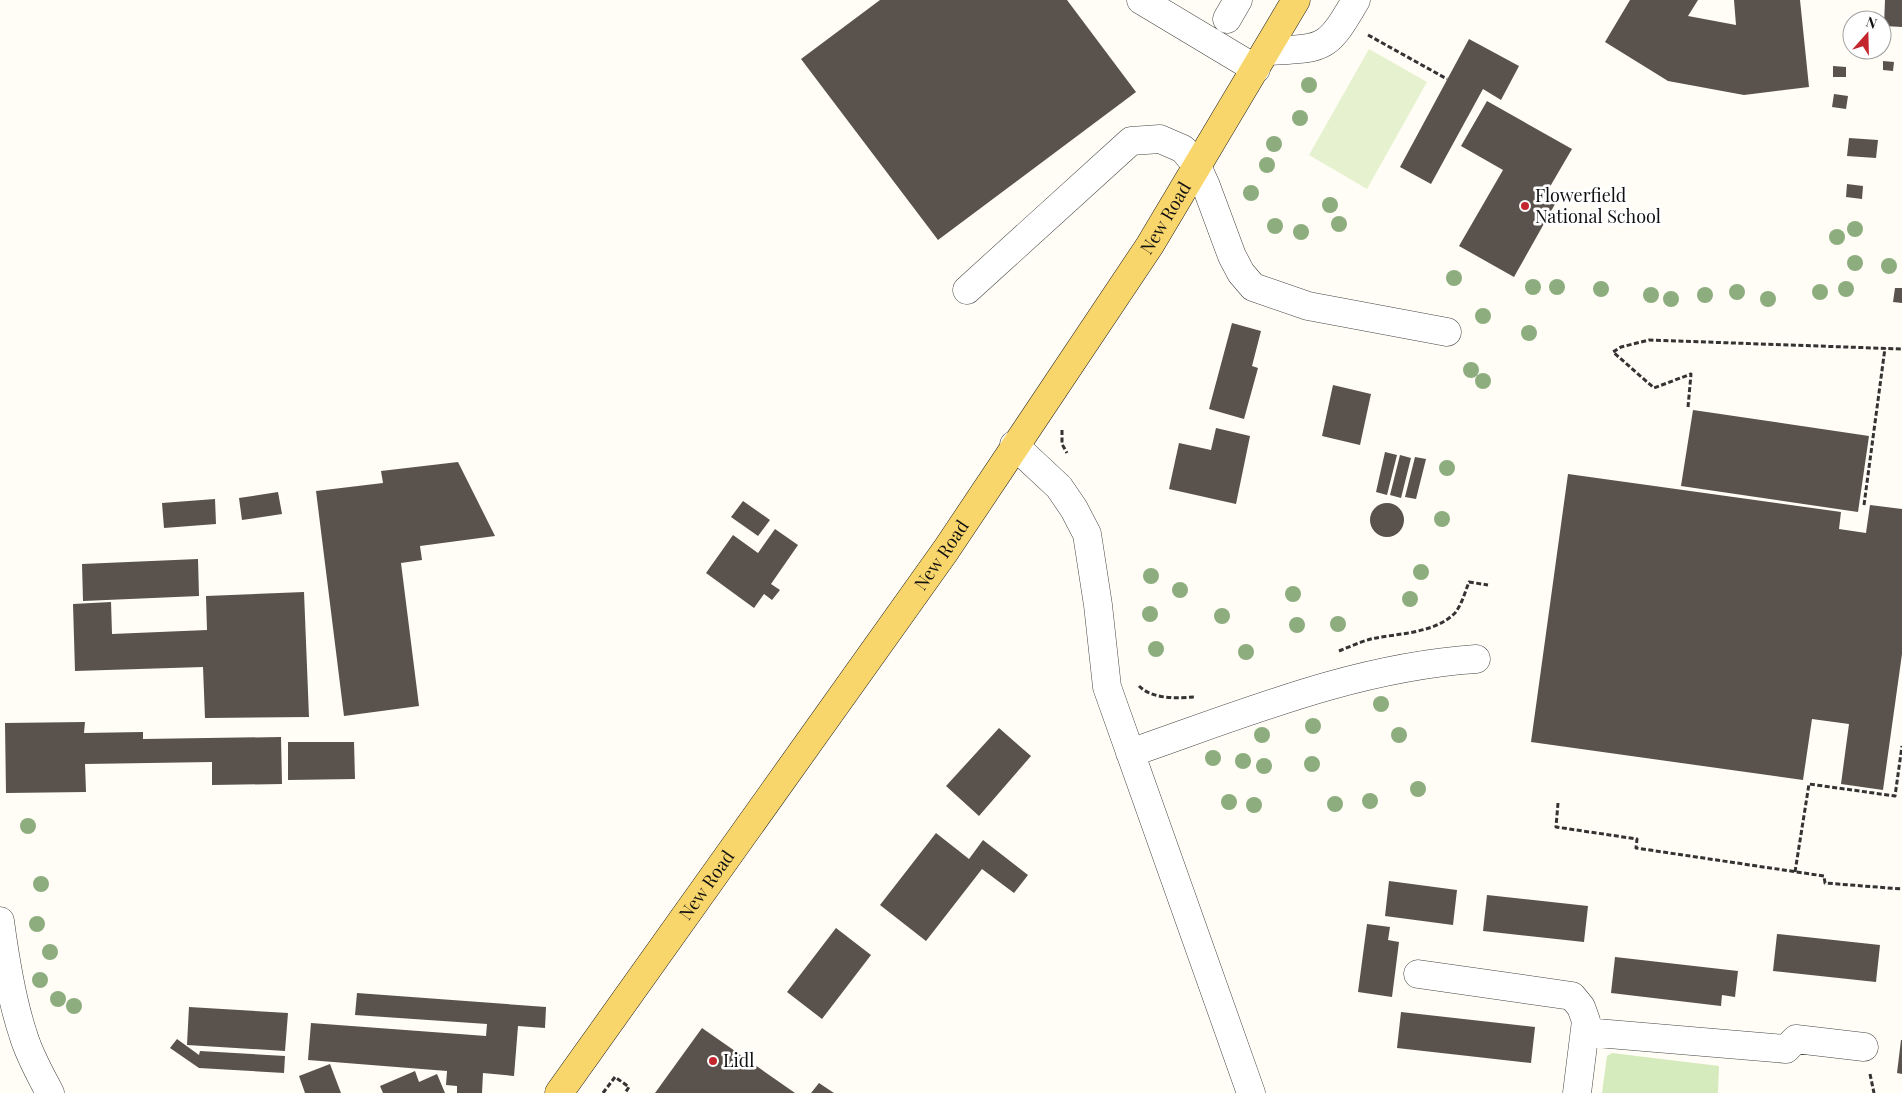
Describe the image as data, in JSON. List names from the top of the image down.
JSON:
{
  "streets": {
    "main road": ["New Road"]
  },
  "places": ["Flowerfield National School", "Lidl"],
  "north": "top"
}
